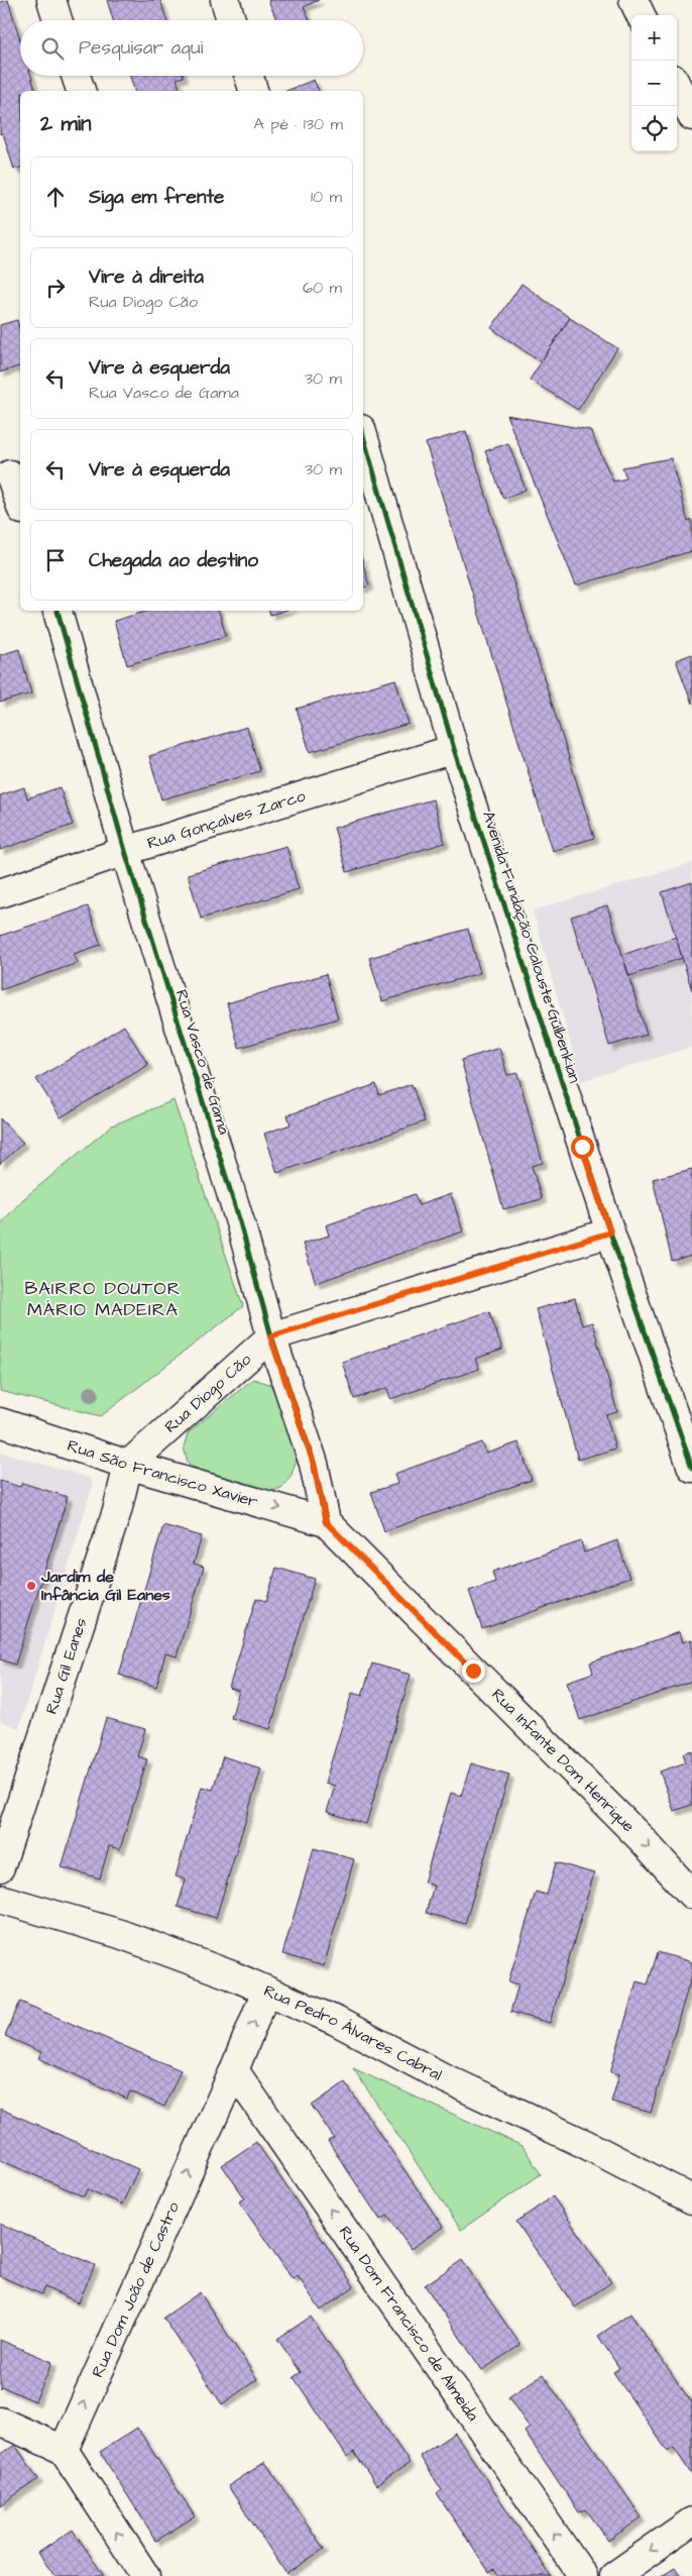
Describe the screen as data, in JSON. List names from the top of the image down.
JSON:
{
  "streets": {
    "street": [
      "Rua Gonçalves Zarco",
      "Avenida Fundação Calouste Gulbenkian",
      "Rua Vasco de Gama",
      "Rua Diogo Cão",
      "Rua São Francisco Xavier",
      "Rua Gil Eanes",
      "Rua Infante Dom Henrique",
      "Rua Pedro Álvares Cabral",
      "Rua Dom João de Castro",
      "Rua Dom Francisco de Almeida"
    ]
  },
  "crossings": [
    ["Rua Gonçalves Zarco", "Avenida Fundação Calouste Gulbenkian"],
    ["Rua Gonçalves Zarco", "Rua Vasco de Gama"],
    ["Avenida Fundação Calouste Gulbenkian", "Rua Diogo Cão"],
    ["Rua Vasco de Gama", "Rua Diogo Cão"],
    ["Rua Vasco de Gama", "Rua São Francisco Xavier"],
    ["Rua Vasco de Gama", "Rua Infante Dom Henrique"],
    ["Rua Diogo Cão", "Rua São Francisco Xavier"],
    ["Rua Diogo Cão", "Rua Gil Eanes"],
    ["Rua São Francisco Xavier", "Rua Gil Eanes"],
    ["Rua São Francisco Xavier", "Rua Infante Dom Henrique"],
    ["Rua Pedro Álvares Cabral", "Rua Dom João de Castro"],
    ["Rua Dom João de Castro", "Rua Dom Francisco de Almeida"]
  ],
  "one_way": [
    "Rua São Francisco Xavier",
    "Rua Infante Dom Henrique",
    "Rua Dom João de Castro",
    "Rua Dom Francisco de Almeida"
  ],
  "districts": ["BAIRRO DOUTOR MÁRIO MADEIRA"],
  "places": ["Jardim de Infância Gil Eanes"],
  "page": {
    "map_buttons": ["+", "−"],
    "search": "Pesquisar aqui",
    "heading": ["2 min", "A pé · 130 m"],
    "list": [
      ["Siga em frente", "10 m"],
      ["Vire à direita", "Rua Diogo Cão", "60 m"],
      ["Vire à esquerda", "Rua Vasco de Gama", "30 m"],
      ["Vire à esquerda", "30 m"],
      "Chegada ao destino"
    ]
  }
}
